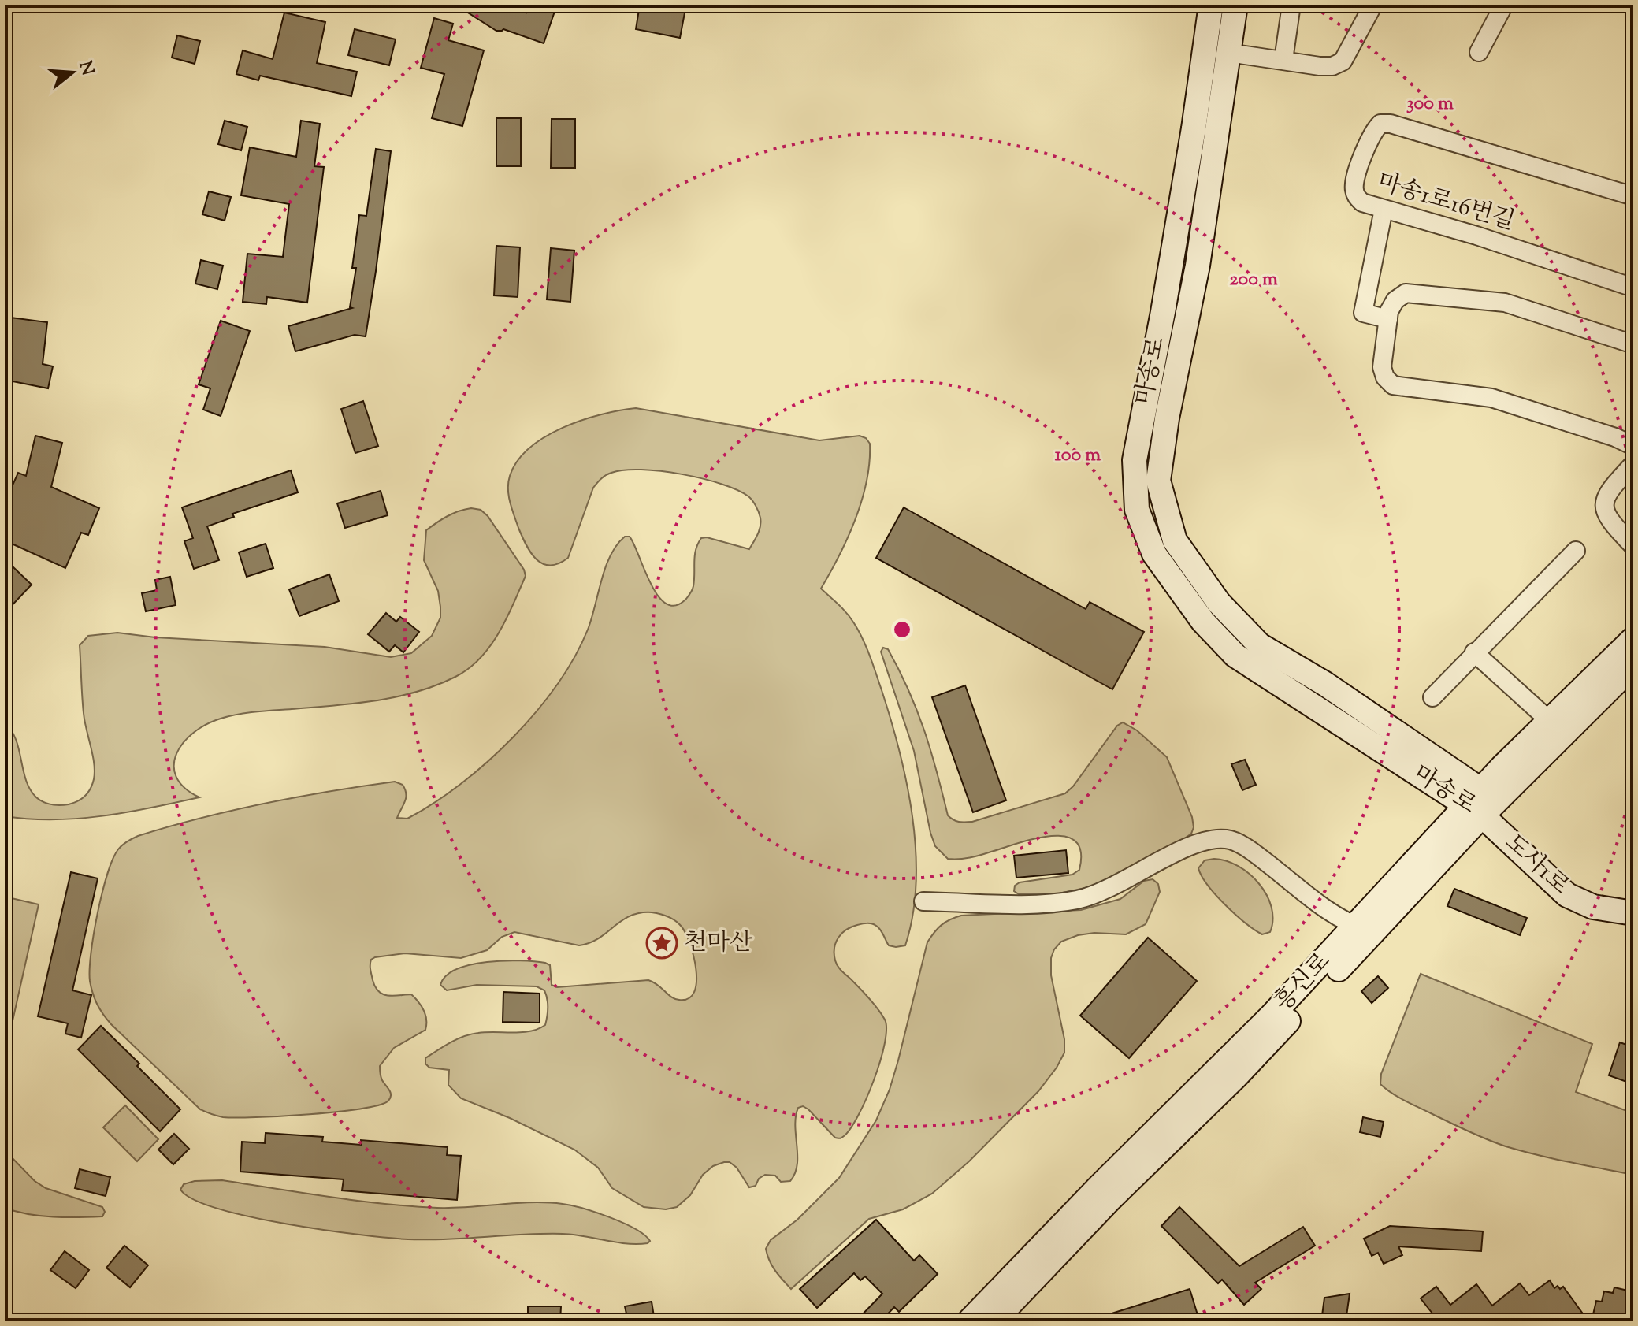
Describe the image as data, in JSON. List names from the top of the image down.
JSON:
{
  "streets": {
    "street": [
      "마송1로16번길",
      "마송로",
      "도사1로",
      "흥신로"
    ]
  },
  "crossings": [
    ["마송로", "도사1로"],
    ["마송로", "흥신로"],
    ["도사1로", "흥신로"]
  ],
  "places": {
    "place": ["천마산"]
  },
  "north": "right",
  "rings": ["300 m", "200 m", "100 m"]
}
